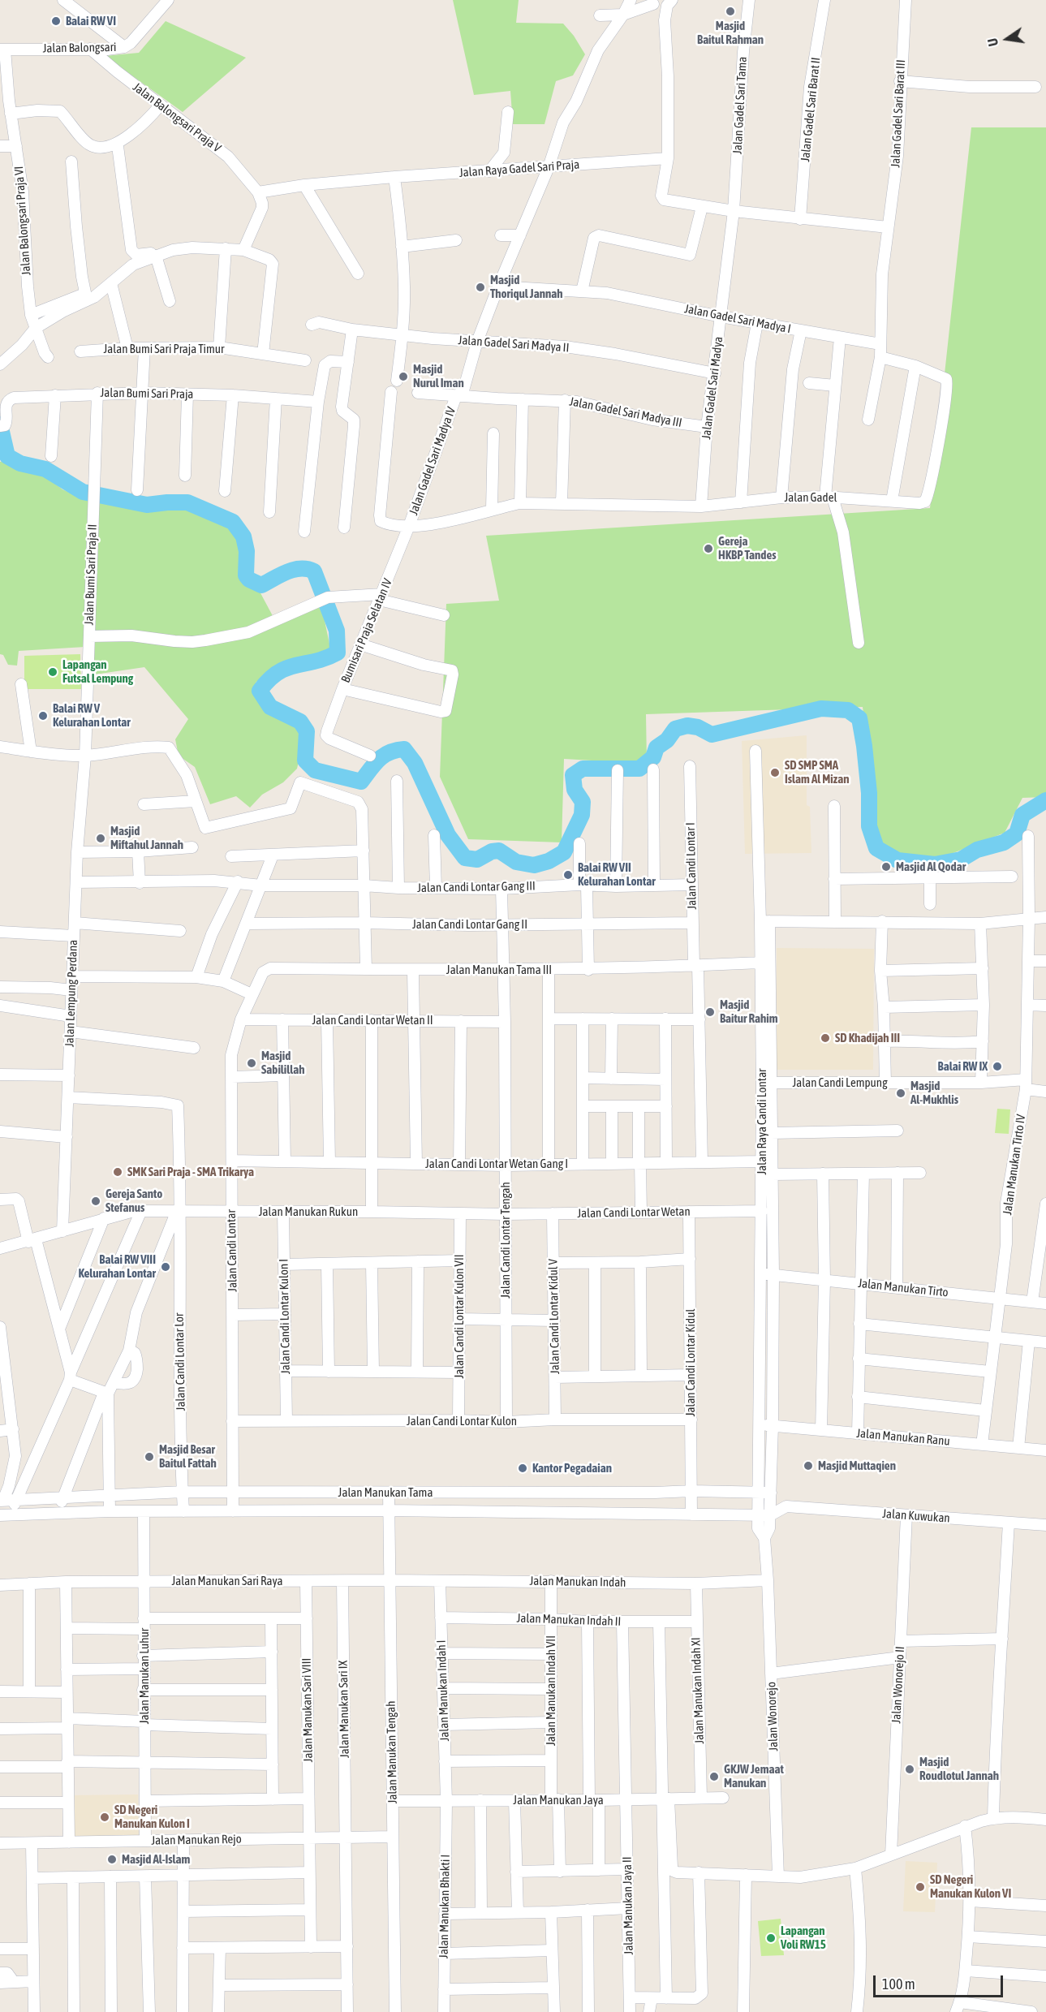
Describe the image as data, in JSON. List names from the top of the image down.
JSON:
{
  "streets": {
    "street": [
      "Jalan Balongsari",
      "Jalan Gadel Sari Tama",
      "Jalan Gadel Sari Barat II",
      "Jalan Gadel Sari Barat III",
      "Jalan Balongsari Praja V",
      "Jalan Raya Gadel Sari Praja",
      "Jalan Balongsari Praja VI",
      "Jalan Gadel Sari Madya I",
      "Jalan Gadel Sari Madya II",
      "Jalan Bumi Sari Praja Timur",
      "Jalan Gadel Sari Madya",
      "Jalan Bumi Sari Praja",
      "Jalan Gadel Sari Madya III",
      "Jalan Gadel Sari Madya IV",
      "Jalan Gadel",
      "Jalan Bumi Sari Praja II",
      "Bumisari Praja Selatan IV",
      "Jalan Candi Lontar I",
      "Jalan Candi Lontar Gang III",
      "Jalan Candi Lontar Gang II",
      "Jalan Manukan Tama III",
      "Jalan Lempung Perdana",
      "Jalan Candi Lontar Wetan II",
      "Jalan Candi Lempung",
      "Jalan Raya Candi Lontar",
      "Jalan Candi Lontar Wetan Gang I",
      "Jalan Manukan Tirto IV",
      "Jalan Manukan Rukun",
      "Jalan Candi Lontar Wetan",
      "Jalan Candi Lontar Tengah",
      "Jalan Candi Lontar",
      "Jalan Manukan Tirto",
      "Jalan Candi Lontar Kulon I",
      "Jalan Candi Lontar Kulon VII",
      "Jalan Candi Lontar Kidul V",
      "Jalan Candi Lontar Lor",
      "Jalan Candi Lontar Kidul",
      "Jalan Candi Lontar Kulon",
      "Jalan Manukan Ranu",
      "Jalan Manukan Tama",
      "Jalan Kuwukan",
      "Jalan Manukan Sari Raya",
      "Jalan Manukan Indah",
      "Jalan Manukan Indah II",
      "Jalan Manukan Luhur",
      "Jalan Wonorejo II",
      "Jalan Manukan Indah I",
      "Jalan Manukan Indah VII",
      "Jalan Manukan Indah XI",
      "Jalan Manukan Sari IX",
      "Jalan Manukan Sari VIII",
      "Jalan Wonorejo",
      "Jalan Manukan Tengah",
      "Jalan Manukan Jaya",
      "Jalan Manukan Rejo",
      "Jalan Manukan Jaya II",
      "Jalan Manukan Bhakti I"
    ]
  },
  "crossings": [
    ["Jalan Balongsari", "Jalan Balongsari Praja V"],
    ["Jalan Balongsari", "Jalan Balongsari Praja VI"],
    ["Jalan Gadel Sari Tama", "Jalan Gadel Sari Madya"],
    ["Jalan Gadel Sari Barat III", "Jalan Gadel Sari Madya I"],
    ["Jalan Balongsari Praja V", "Jalan Raya Gadel Sari Praja"],
    ["Jalan Raya Gadel Sari Praja", "Jalan Gadel Sari Madya IV"],
    ["Jalan Gadel Sari Madya I", "Jalan Gadel Sari Madya"],
    ["Jalan Gadel Sari Madya I", "Jalan Gadel Sari Madya IV"],
    ["Jalan Gadel Sari Madya II", "Jalan Gadel Sari Madya"],
    ["Jalan Gadel Sari Madya II", "Jalan Gadel Sari Madya IV"],
    ["Jalan Gadel Sari Madya", "Jalan Gadel Sari Madya III"],
    ["Jalan Gadel Sari Madya", "Jalan Gadel Sari Madya IV"],
    ["Jalan Gadel Sari Madya", "Jalan Gadel"],
    ["Jalan Bumi Sari Praja", "Jalan Bumi Sari Praja II"],
    ["Jalan Gadel Sari Madya III", "Jalan Gadel Sari Madya IV"],
    ["Jalan Gadel Sari Madya IV", "Jalan Gadel"],
    ["Jalan Gadel Sari Madya IV", "Bumisari Praja Selatan IV"],
    ["Jalan Bumi Sari Praja II", "Jalan Lempung Perdana"],
    ["Jalan Candi Lontar I", "Jalan Candi Lontar Gang III"],
    ["Jalan Candi Lontar I", "Jalan Candi Lontar Gang II"],
    ["Jalan Candi Lontar I", "Jalan Manukan Tama III"],
    ["Jalan Candi Lontar I", "Jalan Candi Lontar Wetan Gang I"],
    ["Jalan Candi Lontar Gang III", "Jalan Lempung Perdana"],
    ["Jalan Candi Lontar Gang III", "Jalan Candi Lontar Tengah"],
    ["Jalan Candi Lontar Gang II", "Jalan Candi Lontar Tengah"],
    ["Jalan Manukan Tama III", "Jalan Raya Candi Lontar"],
    ["Jalan Manukan Tama III", "Jalan Candi Lontar Tengah"],
    ["Jalan Manukan Tama III", "Jalan Candi Lontar"],
    ["Jalan Lempung Perdana", "Jalan Manukan Rukun"],
    ["Jalan Lempung Perdana", "Jalan Candi Lontar Lor"],
    ["Jalan Candi Lontar Wetan II", "Jalan Candi Lontar Tengah"],
    ["Jalan Candi Lontar Wetan II", "Jalan Candi Lontar"],
    ["Jalan Candi Lempung", "Jalan Raya Candi Lontar"],
    ["Jalan Candi Lempung", "Jalan Manukan Tirto IV"],
    ["Jalan Raya Candi Lontar", "Jalan Candi Lontar Wetan Gang I"],
    ["Jalan Raya Candi Lontar", "Jalan Candi Lontar Wetan"],
    ["Jalan Raya Candi Lontar", "Jalan Manukan Tirto"],
    ["Jalan Raya Candi Lontar", "Jalan Manukan Ranu"],
    ["Jalan Raya Candi Lontar", "Jalan Manukan Tama"],
    ["Jalan Raya Candi Lontar", "Jalan Wonorejo"],
    ["Jalan Candi Lontar Wetan Gang I", "Jalan Candi Lontar Tengah"],
    ["Jalan Candi Lontar Wetan Gang I", "Jalan Candi Lontar"],
    ["Jalan Manukan Tirto IV", "Jalan Manukan Tirto"],
    ["Jalan Manukan Tirto IV", "Jalan Manukan Ranu"],
    ["Jalan Manukan Rukun", "Jalan Candi Lontar Wetan"],
    ["Jalan Manukan Rukun", "Jalan Candi Lontar Tengah"],
    ["Jalan Manukan Rukun", "Jalan Candi Lontar"],
    ["Jalan Manukan Rukun", "Jalan Candi Lontar Kulon I"],
    ["Jalan Manukan Rukun", "Jalan Candi Lontar Kulon VII"],
    ["Jalan Manukan Rukun", "Jalan Candi Lontar Lor"],
    ["Jalan Candi Lontar Wetan", "Jalan Candi Lontar Tengah"],
    ["Jalan Candi Lontar Wetan", "Jalan Candi Lontar Kidul V"],
    ["Jalan Candi Lontar Wetan", "Jalan Candi Lontar Kidul"],
    ["Jalan Candi Lontar Tengah", "Jalan Candi Lontar Kulon"],
    ["Jalan Candi Lontar", "Jalan Candi Lontar Kulon"],
    ["Jalan Candi Lontar", "Jalan Manukan Tama"],
    ["Jalan Candi Lontar Kulon I", "Jalan Candi Lontar Kulon"],
    ["Jalan Candi Lontar Kulon VII", "Jalan Candi Lontar Kulon"],
    ["Jalan Candi Lontar Kidul V", "Jalan Candi Lontar Kulon"],
    ["Jalan Candi Lontar Lor", "Jalan Manukan Tama"],
    ["Jalan Candi Lontar Kidul", "Jalan Candi Lontar Kulon"],
    ["Jalan Candi Lontar Kidul", "Jalan Manukan Tama"],
    ["Jalan Manukan Tama", "Jalan Manukan Luhur"],
    ["Jalan Manukan Tama", "Jalan Wonorejo"],
    ["Jalan Manukan Tama", "Jalan Manukan Tengah"],
    ["Jalan Kuwukan", "Jalan Wonorejo II"],
    ["Jalan Manukan Sari Raya", "Jalan Manukan Indah"],
    ["Jalan Manukan Sari Raya", "Jalan Manukan Luhur"],
    ["Jalan Manukan Sari Raya", "Jalan Manukan Sari IX"],
    ["Jalan Manukan Sari Raya", "Jalan Manukan Sari VIII"],
    ["Jalan Manukan Sari Raya", "Jalan Manukan Tengah"],
    ["Jalan Manukan Indah", "Jalan Manukan Indah I"],
    ["Jalan Manukan Indah", "Jalan Manukan Indah VII"],
    ["Jalan Manukan Indah", "Jalan Manukan Indah XI"],
    ["Jalan Manukan Indah", "Jalan Wonorejo"],
    ["Jalan Manukan Indah", "Jalan Manukan Tengah"],
    ["Jalan Manukan Indah II", "Jalan Manukan Indah I"],
    ["Jalan Manukan Indah II", "Jalan Manukan Indah VII"],
    ["Jalan Manukan Indah II", "Jalan Manukan Indah XI"],
    ["Jalan Manukan Indah II", "Jalan Manukan Jaya II"],
    ["Jalan Manukan Luhur", "Jalan Manukan Rejo"],
    ["Jalan Manukan Indah I", "Jalan Manukan Jaya"],
    ["Jalan Manukan Indah I", "Jalan Manukan Bhakti I"],
    ["Jalan Manukan Indah VII", "Jalan Manukan Jaya"],
    ["Jalan Manukan Indah XI", "Jalan Manukan Jaya"],
    ["Jalan Manukan Sari IX", "Jalan Manukan Rejo"],
    ["Jalan Manukan Sari VIII", "Jalan Manukan Rejo"],
    ["Jalan Manukan Tengah", "Jalan Manukan Jaya"],
    ["Jalan Manukan Tengah", "Jalan Manukan Rejo"],
    ["Jalan Manukan Jaya", "Jalan Manukan Jaya II"],
    ["Jalan Manukan Jaya", "Jalan Manukan Bhakti I"]
  ],
  "places": [
    "Masjid Baitul Rahman",
    "Balai RW VI",
    "Masjid Thoriqul Jannah",
    "Masjid Nurul Iman",
    "Gereja HKBP Tandes",
    "Lapangan Futsal Lempung",
    "Balai RW V Kelurahan Lontar",
    "SD SMP SMA Islam Al Mizan",
    "Masjid Miftahul Jannah",
    "Masjid Al Qodar",
    "Balai RW VII Kelurahan Lontar",
    "Masjid Baitur Rahim",
    "SD Khadijah III",
    "Masjid Sabilillah",
    "Balai RW IX",
    "Masjid Al-Mukhlis",
    "SMK Sari Praja - SMA Trikarya",
    "Gereja Santo Stefanus",
    "Balai RW VIII Kelurahan Lontar",
    "Masjid Besar Baitul Fattah",
    "Masjid Muttaqien",
    "Kantor Pegadaian",
    "Masjid Roudlotul Jannah",
    "GKJW Jemaat Manukan",
    "SD Negeri Manukan Kulon I",
    "Masjid Al-Islam",
    "SD Negeri Manukan Kulon VI",
    "Lapangan Voli RW15"
  ],
  "scale_bar": "100 m",
  "north": "left"
}
